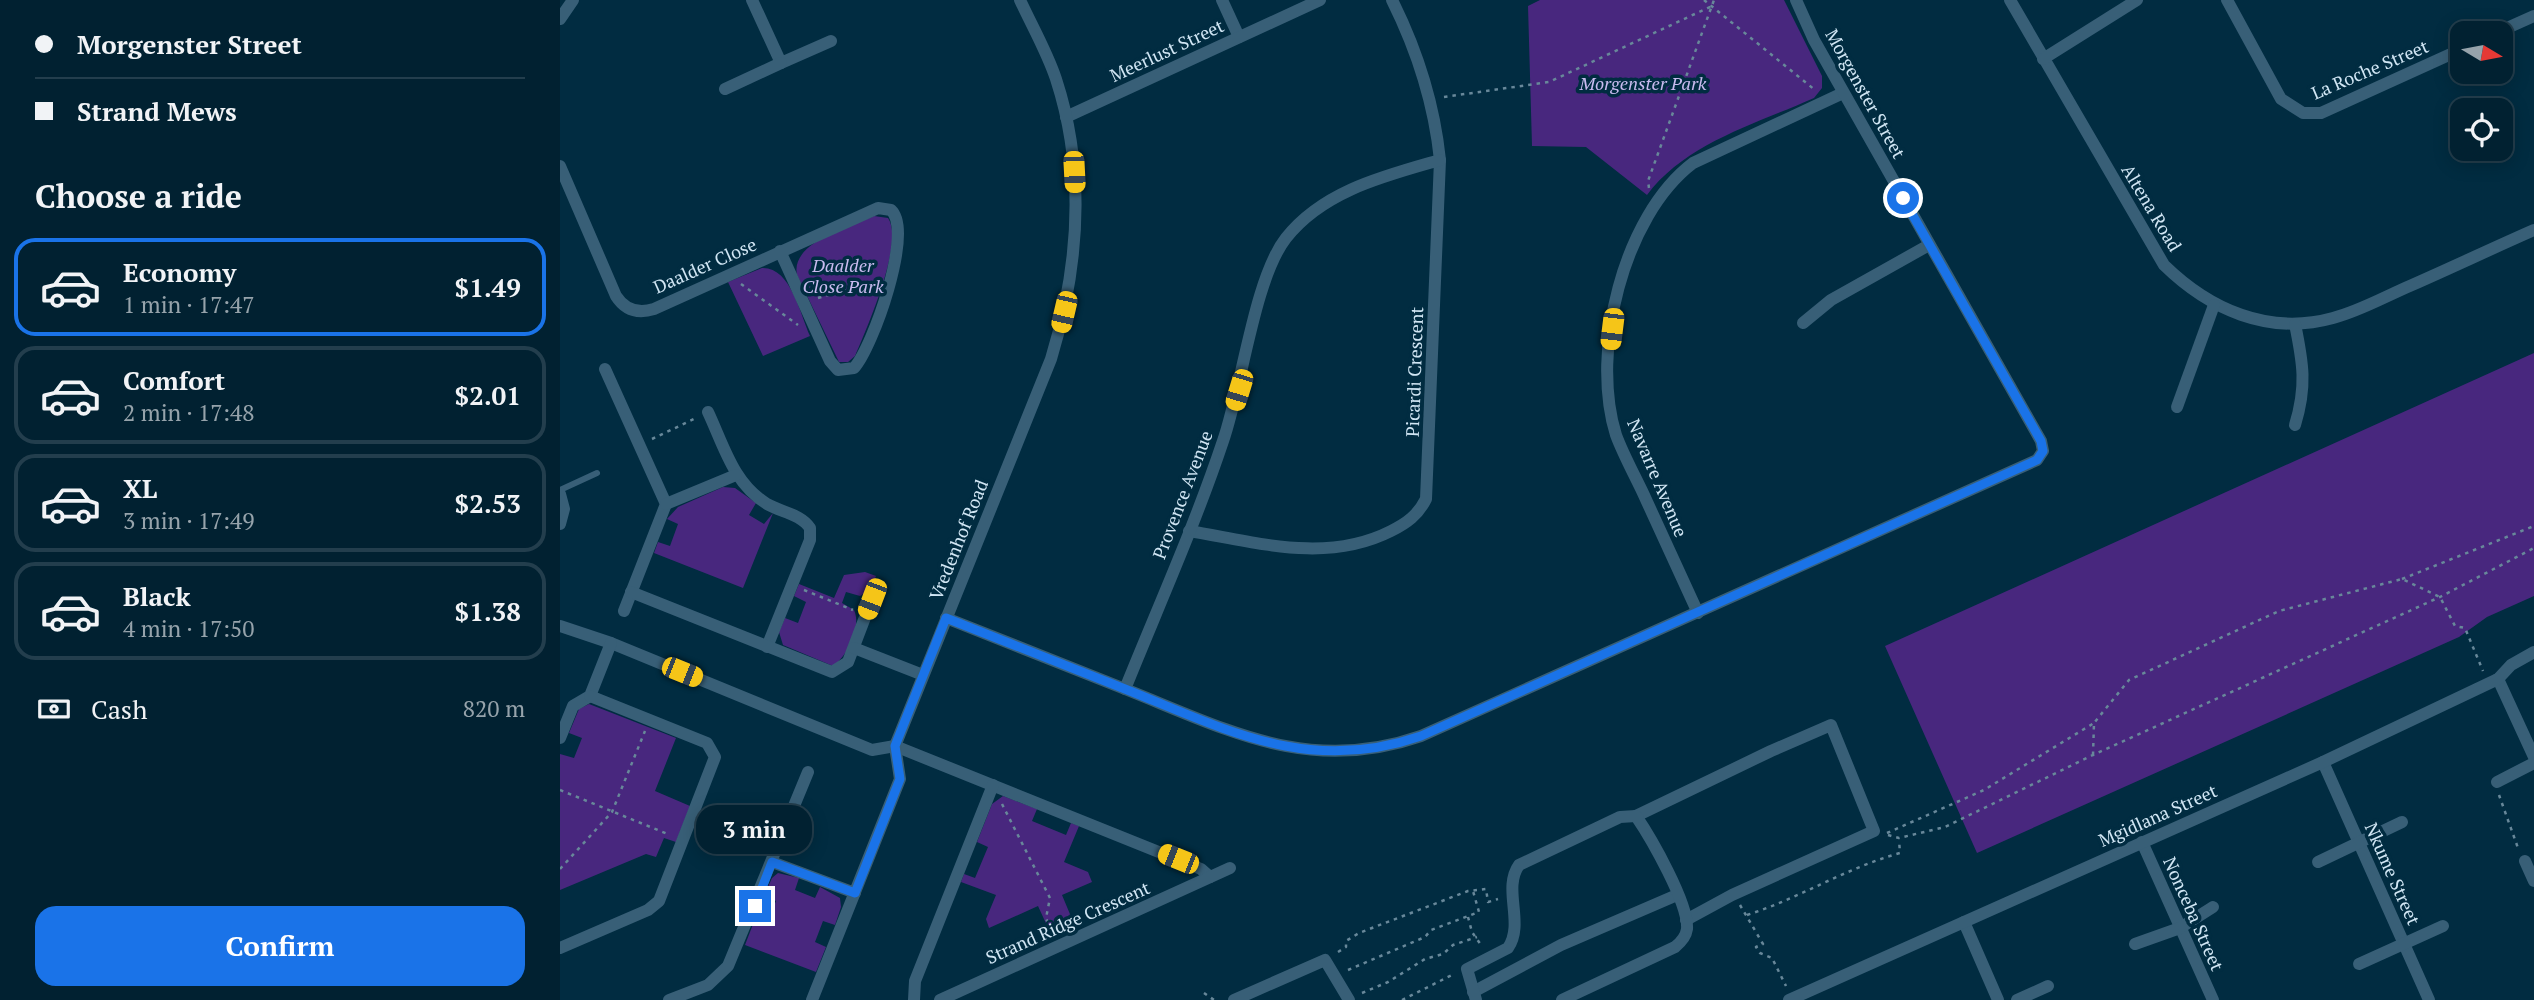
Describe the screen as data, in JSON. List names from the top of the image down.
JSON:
{
  "streets": {
    "street": [
      "Meerlust Street",
      "La Roche Street",
      "Morgenster Street",
      "Altena Road",
      "Daalder Close",
      "Picardi Crescent",
      "Navarre Avenue",
      "Provence Avenue",
      "Vredenhof Road",
      "Mgidlana Street",
      "Nkume Street",
      "Nonceba Street",
      "Strand Ridge Crescent"
    ]
  },
  "crossings": [
    ["Meerlust Street", "Vredenhof Road"],
    ["Morgenster Street", "Navarre Avenue"],
    ["Morgenster Street", "Provence Avenue"],
    ["Morgenster Street", "Vredenhof Road"],
    ["Picardi Crescent", "Provence Avenue"],
    ["Mgidlana Street", "Nkume Street"],
    ["Mgidlana Street", "Nonceba Street"]
  ],
  "parks": ["Morgenster Park", "Daalder Close Park"],
  "north": "right",
  "page": {
    "banner": ["Morgenster Street", "Strand Mews"],
    "heading": "Choose a ride",
    "list": [
      {
        "name": "Economy",
        "note": "1 min · 17:47",
        "value": "$1.49"
      },
      {
        "name": "Comfort",
        "note": "2 min · 17:48",
        "value": "$2.01"
      },
      {
        "name": "XL",
        "note": "3 min · 17:49",
        "value": "$2.53"
      },
      {
        "name": "Black",
        "note": "4 min · 17:50",
        "value": "$1.38"
      }
    ],
    "pay": ["Cash", "820 m"],
    "bubble": "3 min",
    "buttons": "Confirm"
  }
}
